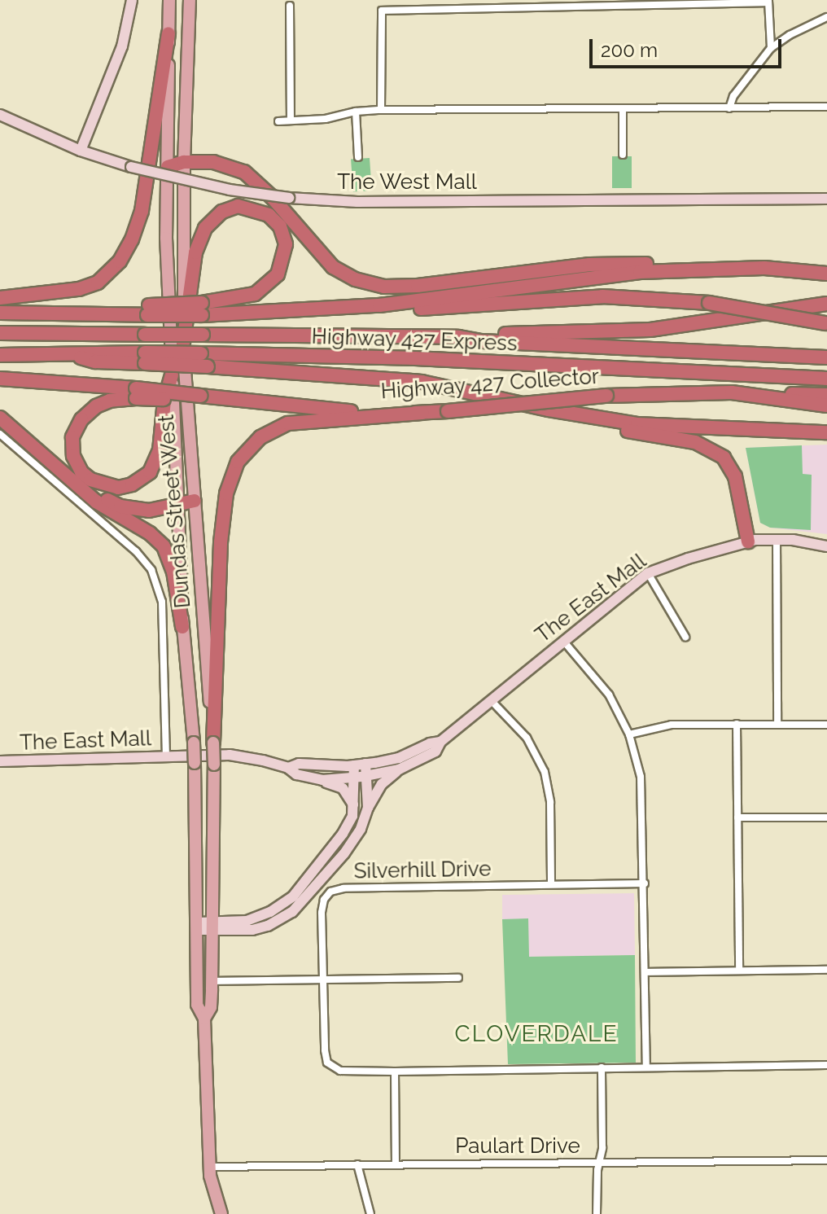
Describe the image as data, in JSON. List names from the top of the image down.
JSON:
{
  "streets": {
    "highway": ["Highway 427 Express", "Highway 427 Collector"],
    "main road": ["The West Mall", "Dundas Street West", "The East Mall"],
    "street": ["Silverhill Drive", "Paulart Drive"]
  },
  "crossings": [
    ["Dundas Street West", "Paulart Drive"]
  ],
  "districts": ["CLOVERDALE"],
  "scale_bar": "200 m"
}
